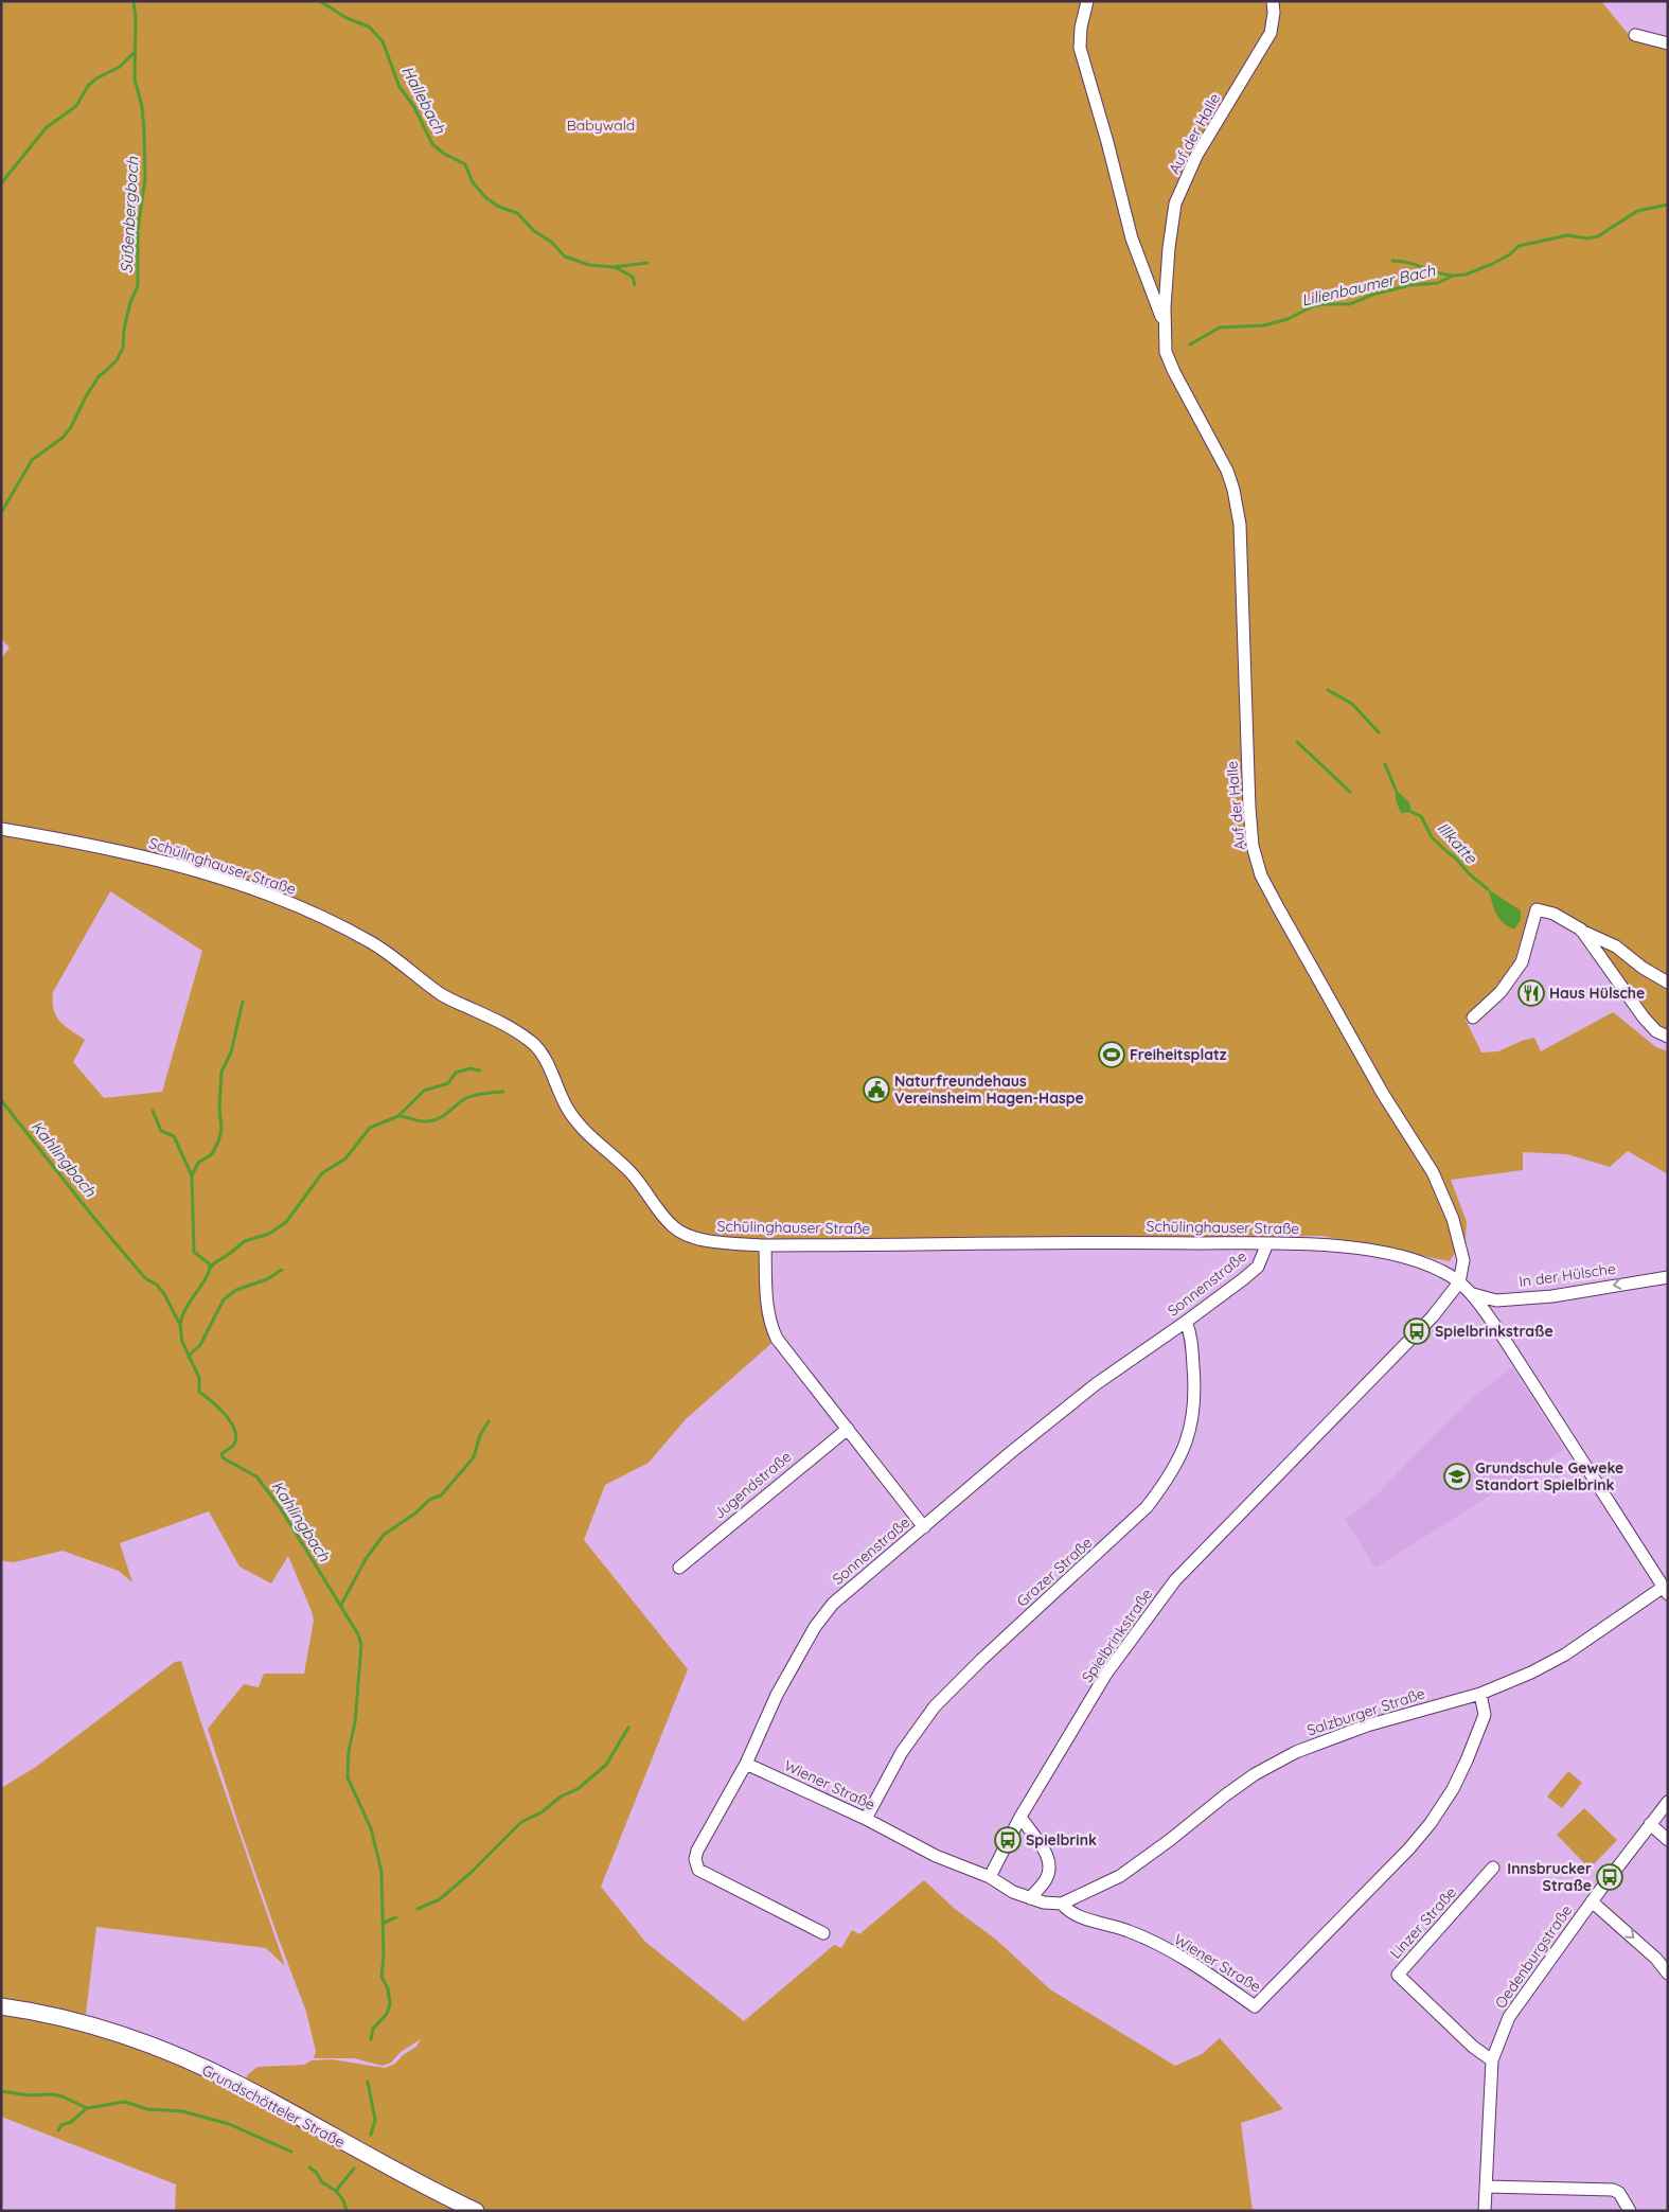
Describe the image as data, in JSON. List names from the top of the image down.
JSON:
{
  "streets": {
    "main road": ["Grundschötteler Straße"],
    "street": [
      "Auf der Halle",
      "Schülinghauser Straße",
      "In der Hülsche",
      "Sonnenstraße",
      "Jugendstraße",
      "Grazer Straße",
      "Spielbrinkstraße",
      "Salzburger Straße",
      "Wiener Straße",
      "Linzer Straße",
      "Oedenburgstraße"
    ]
  },
  "crossings": [
    ["Auf der Halle", "Schülinghauser Straße"],
    ["Auf der Halle", "Spielbrinkstraße"],
    ["Schülinghauser Straße", "In der Hülsche"],
    ["Schülinghauser Straße", "Sonnenstraße"],
    ["Schülinghauser Straße", "Spielbrinkstraße"],
    ["Sonnenstraße", "Grazer Straße"],
    ["Sonnenstraße", "Wiener Straße"],
    ["Grazer Straße", "Wiener Straße"],
    ["Spielbrinkstraße", "Wiener Straße"],
    ["Salzburger Straße", "Wiener Straße"],
    ["Linzer Straße", "Oedenburgstraße"]
  ],
  "one_way": ["In der Hülsche"],
  "water": [
    "Hallebach",
    "Süßenbergbach",
    "Lilienbaumer Bach",
    "Illkatte",
    "Kahlingbach"
  ],
  "parks": ["Babywald"],
  "places": {
    "restaurant": ["Haus Hülsche"],
    "sports": ["Freiheitsplatz"],
    "public building": ["Naturfreundehaus Vereinsheim Hagen-Haspe"],
    "bus stop": ["Spielbrinkstraße", "Spielbrink", "Innsbrucker Straße"],
    "school or university": ["Grundschule Geweke Standort Spielbrink"]
  }
}
